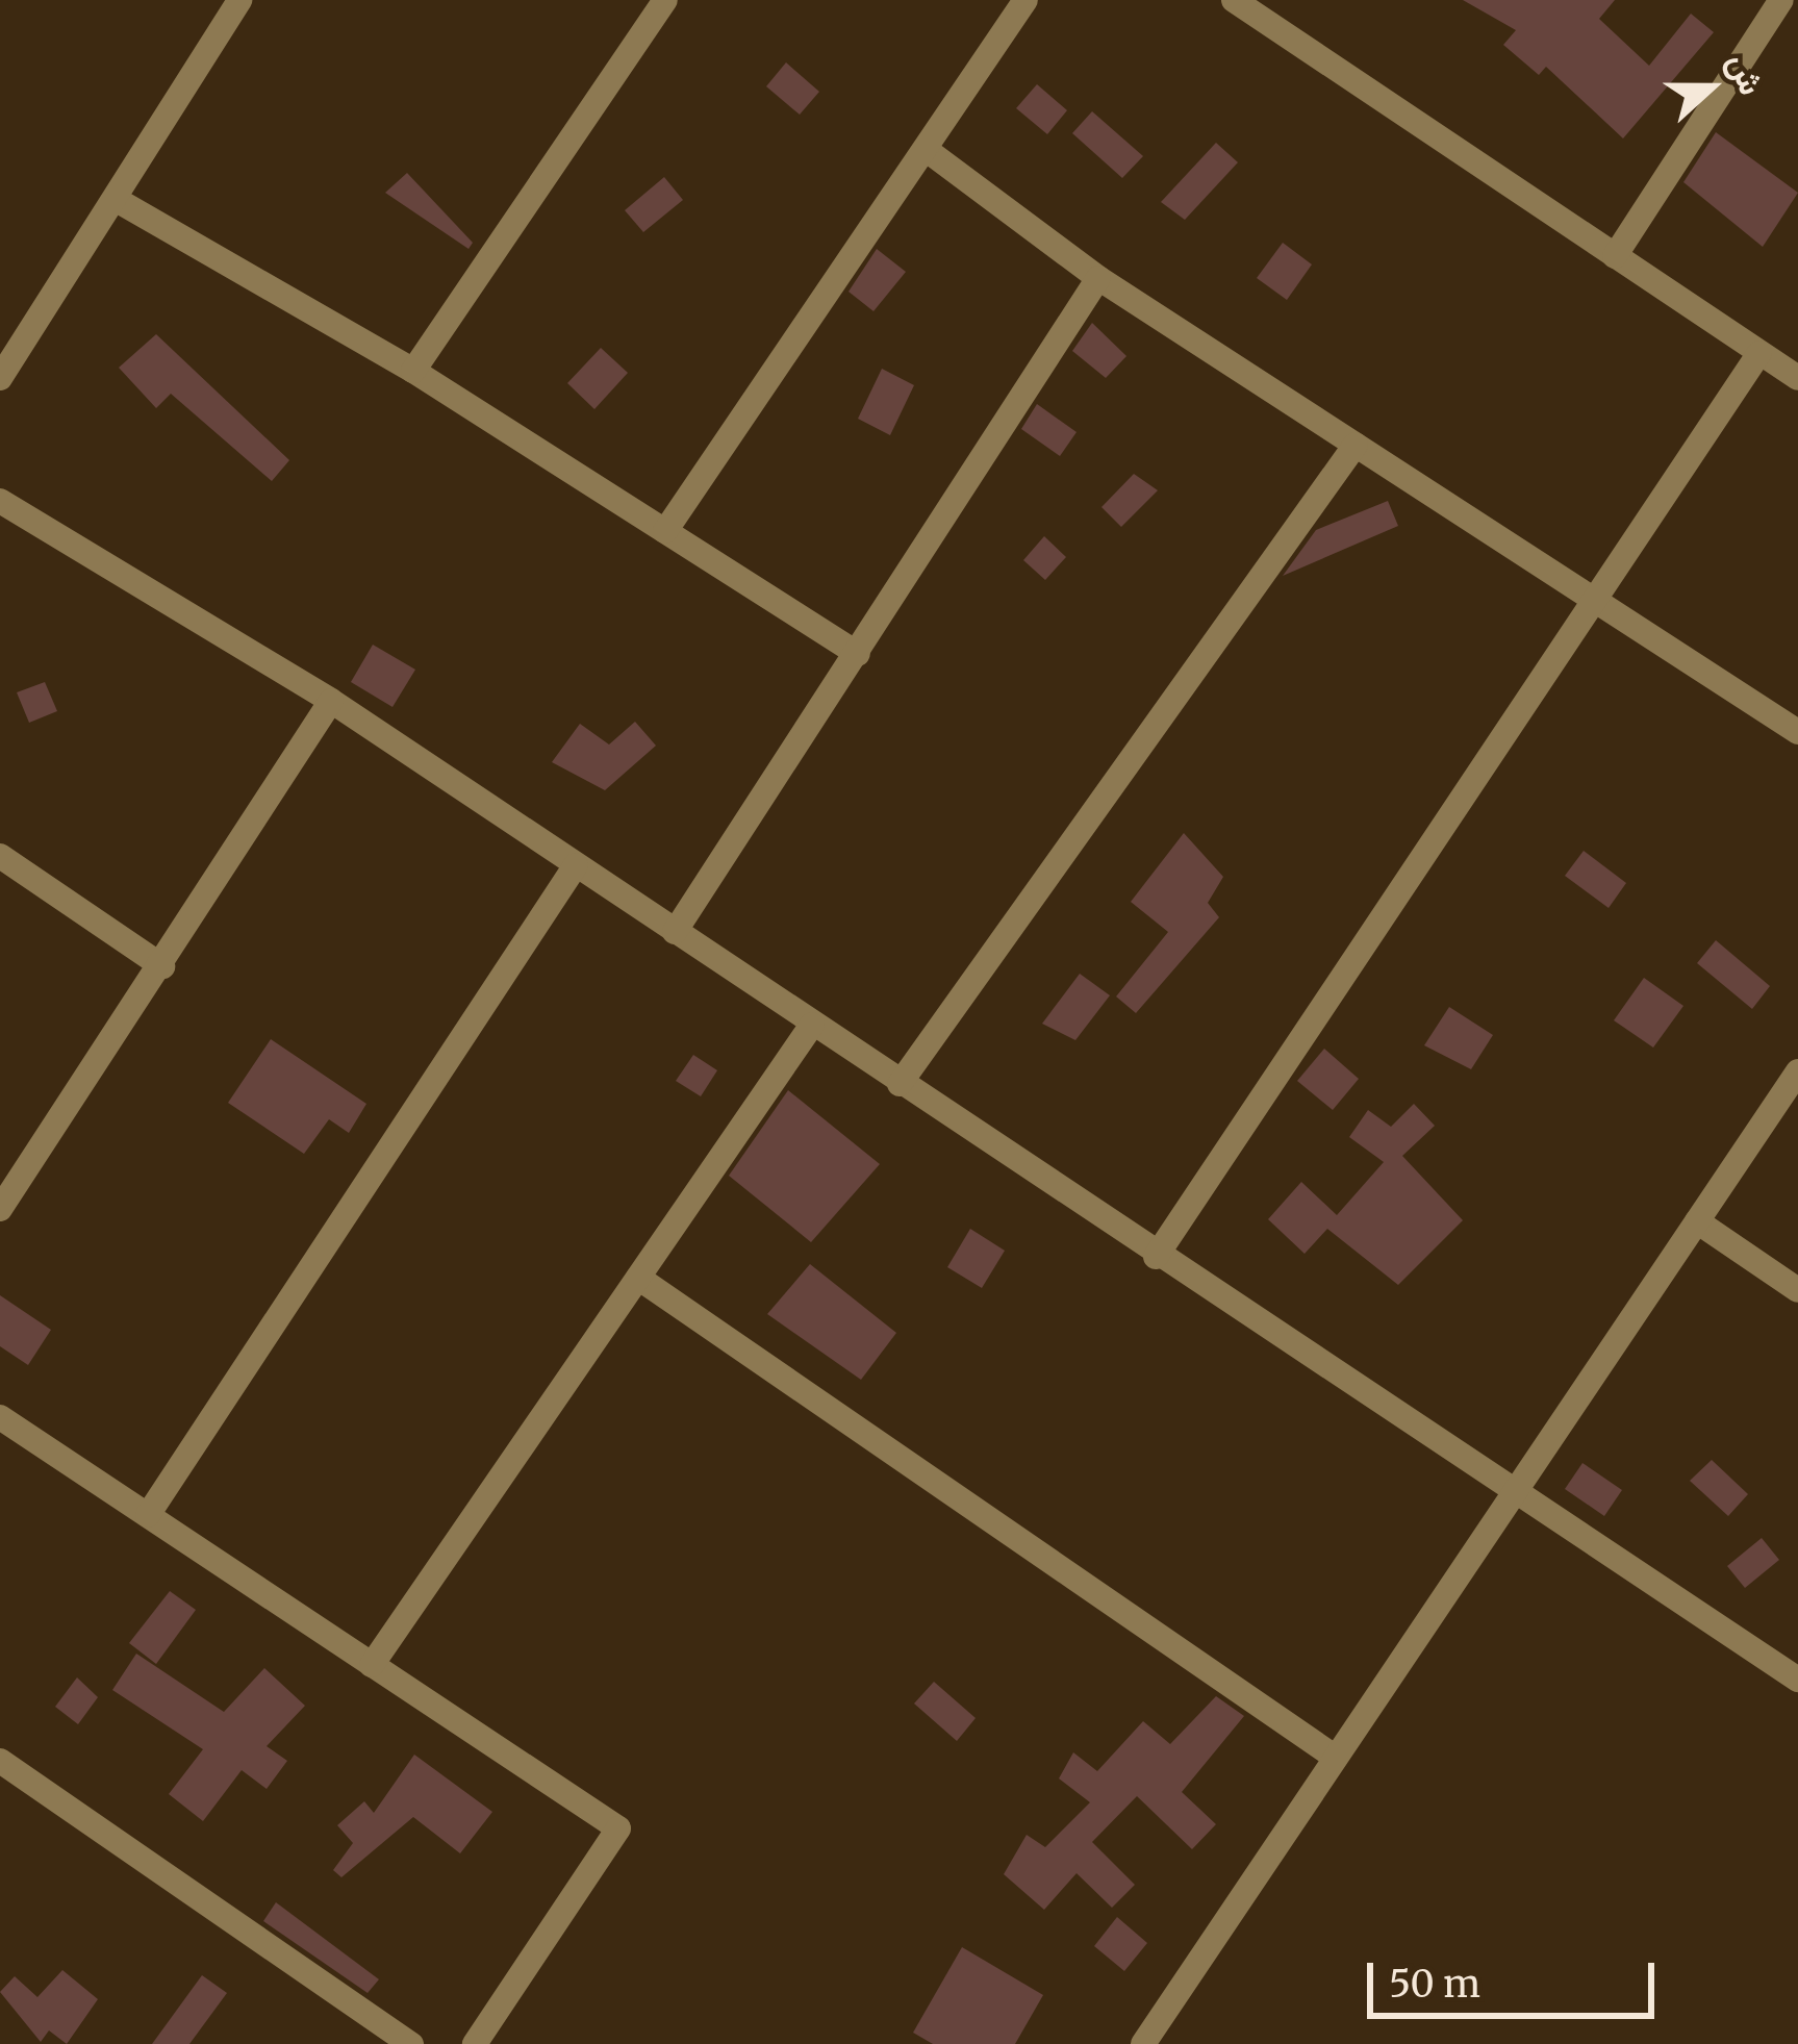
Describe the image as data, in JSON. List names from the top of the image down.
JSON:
{
  "scale_bar": "50 m",
  "north": "right"
}
